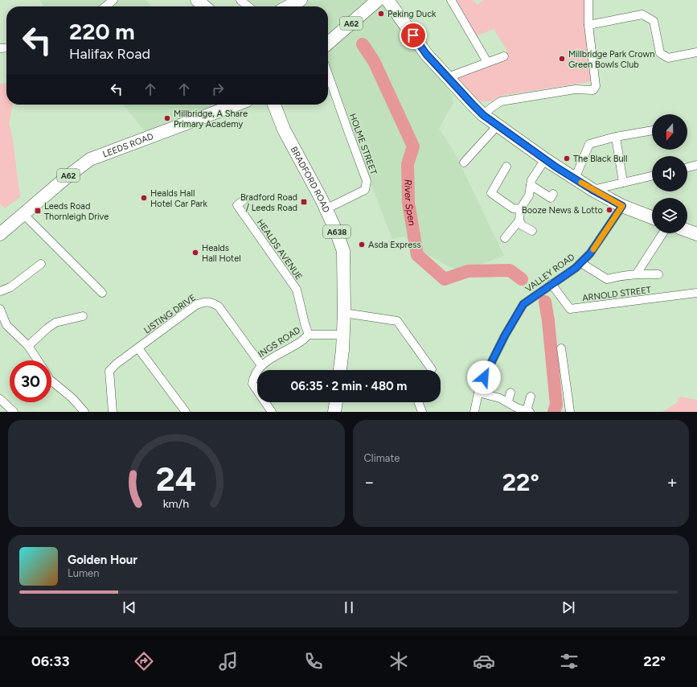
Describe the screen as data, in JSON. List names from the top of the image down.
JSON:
{
  "streets": {
    "main road": [
      "A62",
      "LEEDS ROAD",
      "BRADFORD ROAD",
      "A638"
    ],
    "street": [
      "HOLME STREET",
      "HEALDS AVENUE",
      "VALLEY ROAD",
      "ARNOLD STREET",
      "LISTING DRIVE",
      "INGS ROAD"
    ]
  },
  "crossings": [
    ["HOLME STREET", "BRADFORD ROAD"],
    ["BRADFORD ROAD", "INGS ROAD"],
    ["HEALDS AVENUE", "INGS ROAD"],
    ["VALLEY ROAD", "ARNOLD STREET"],
    ["LISTING DRIVE", "INGS ROAD"]
  ],
  "water": ["River Spen"],
  "places": {
    "other": [
      "Peking Duck",
      "Millbridge Park Crown Green Bowls Club",
      "Millbridge, A Share Primary Academy",
      "The Black Bull",
      "Healds Hall Hotel Car Park",
      "Booze News & Lotto",
      "Asda Express",
      "Healds Hall Hotel"
    ],
    "transit": ["Bradford Road / Leeds Road", "Leeds Road Thornleigh Drive"]
  },
  "north": "bottom",
  "page": {
    "turn": ["220 m", "Halifax Road"],
    "limit": "30",
    "trip": "06:35 · 2 min · 480 m",
    "tile": "Climate",
    "heat": ["−", "22°", "+"],
    "song": ["Golden Hour", "Lumen"],
    "tabs": ["06:33", "22°"],
    "gauge": ["24", "km/h"]
  }
}
